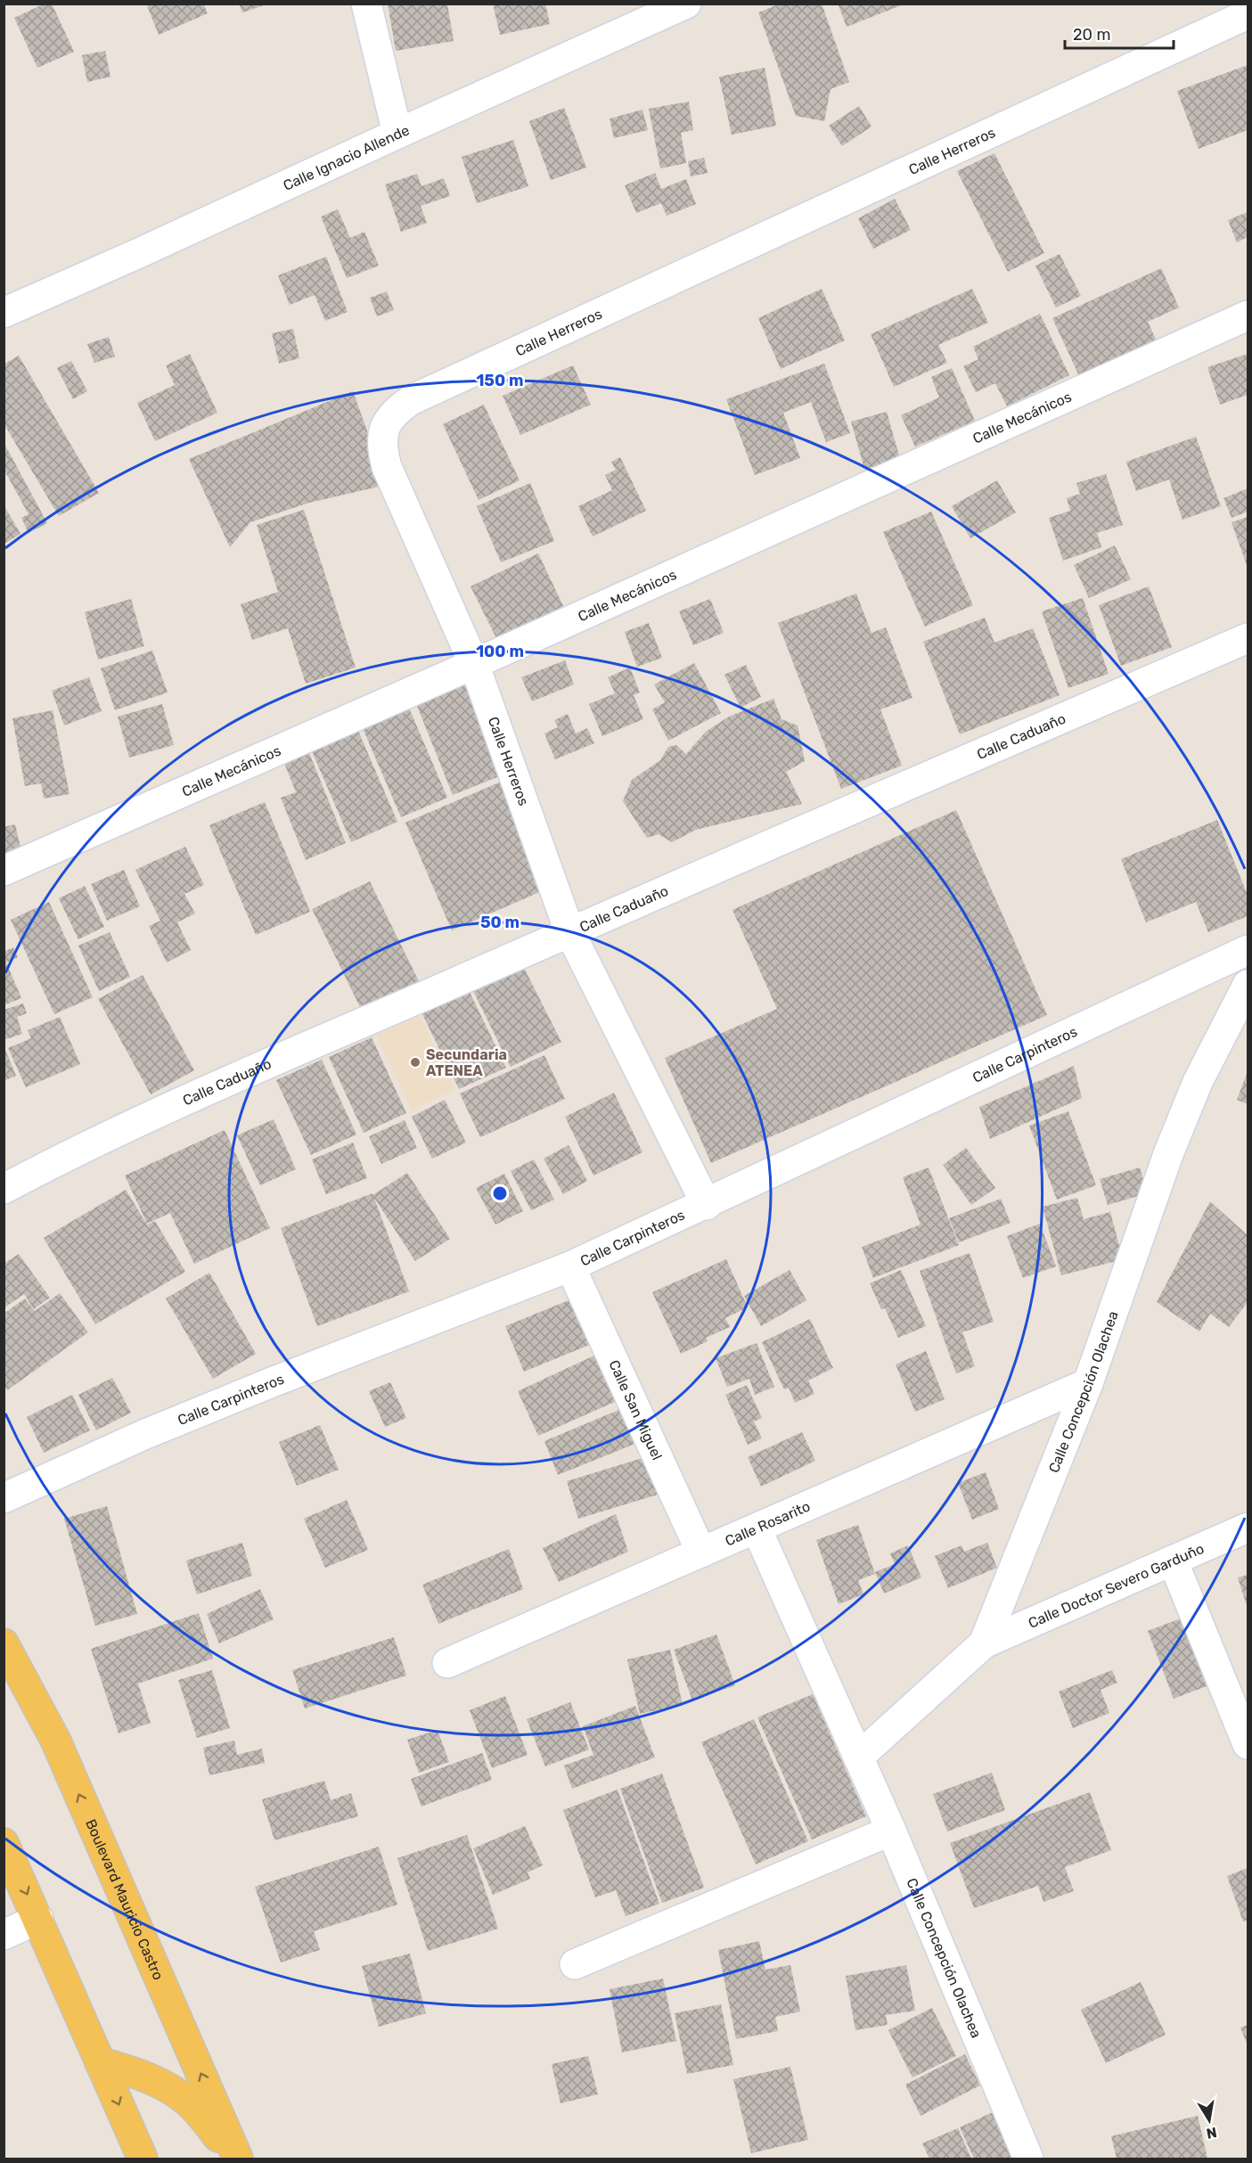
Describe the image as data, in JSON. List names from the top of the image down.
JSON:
{
  "streets": {
    "main road": ["Boulevard Mauricio Castro"],
    "street": [
      "Calle Herreros",
      "Calle Ignacio Allende",
      "Calle Mecánicos",
      "Calle Caduaño",
      "Calle Carpinteros",
      "Calle Concepción Olachea",
      "Calle San Miguel",
      "Calle Rosarito",
      "Calle Doctor Severo Garduño"
    ]
  },
  "crossings": [
    ["Calle Herreros", "Calle Mecánicos"],
    ["Calle Herreros", "Calle Caduaño"],
    ["Calle Herreros", "Calle Carpinteros"],
    ["Calle Carpinteros", "Calle San Miguel"],
    ["Calle Concepción Olachea", "Calle Rosarito"],
    ["Calle Concepción Olachea", "Calle Doctor Severo Garduño"],
    ["Calle San Miguel", "Calle Rosarito"]
  ],
  "places": ["Secundaria ATENEA"],
  "scale_bar": "20 m",
  "north": "bottom",
  "rings": ["150 m", "100 m", "50 m"]
}
